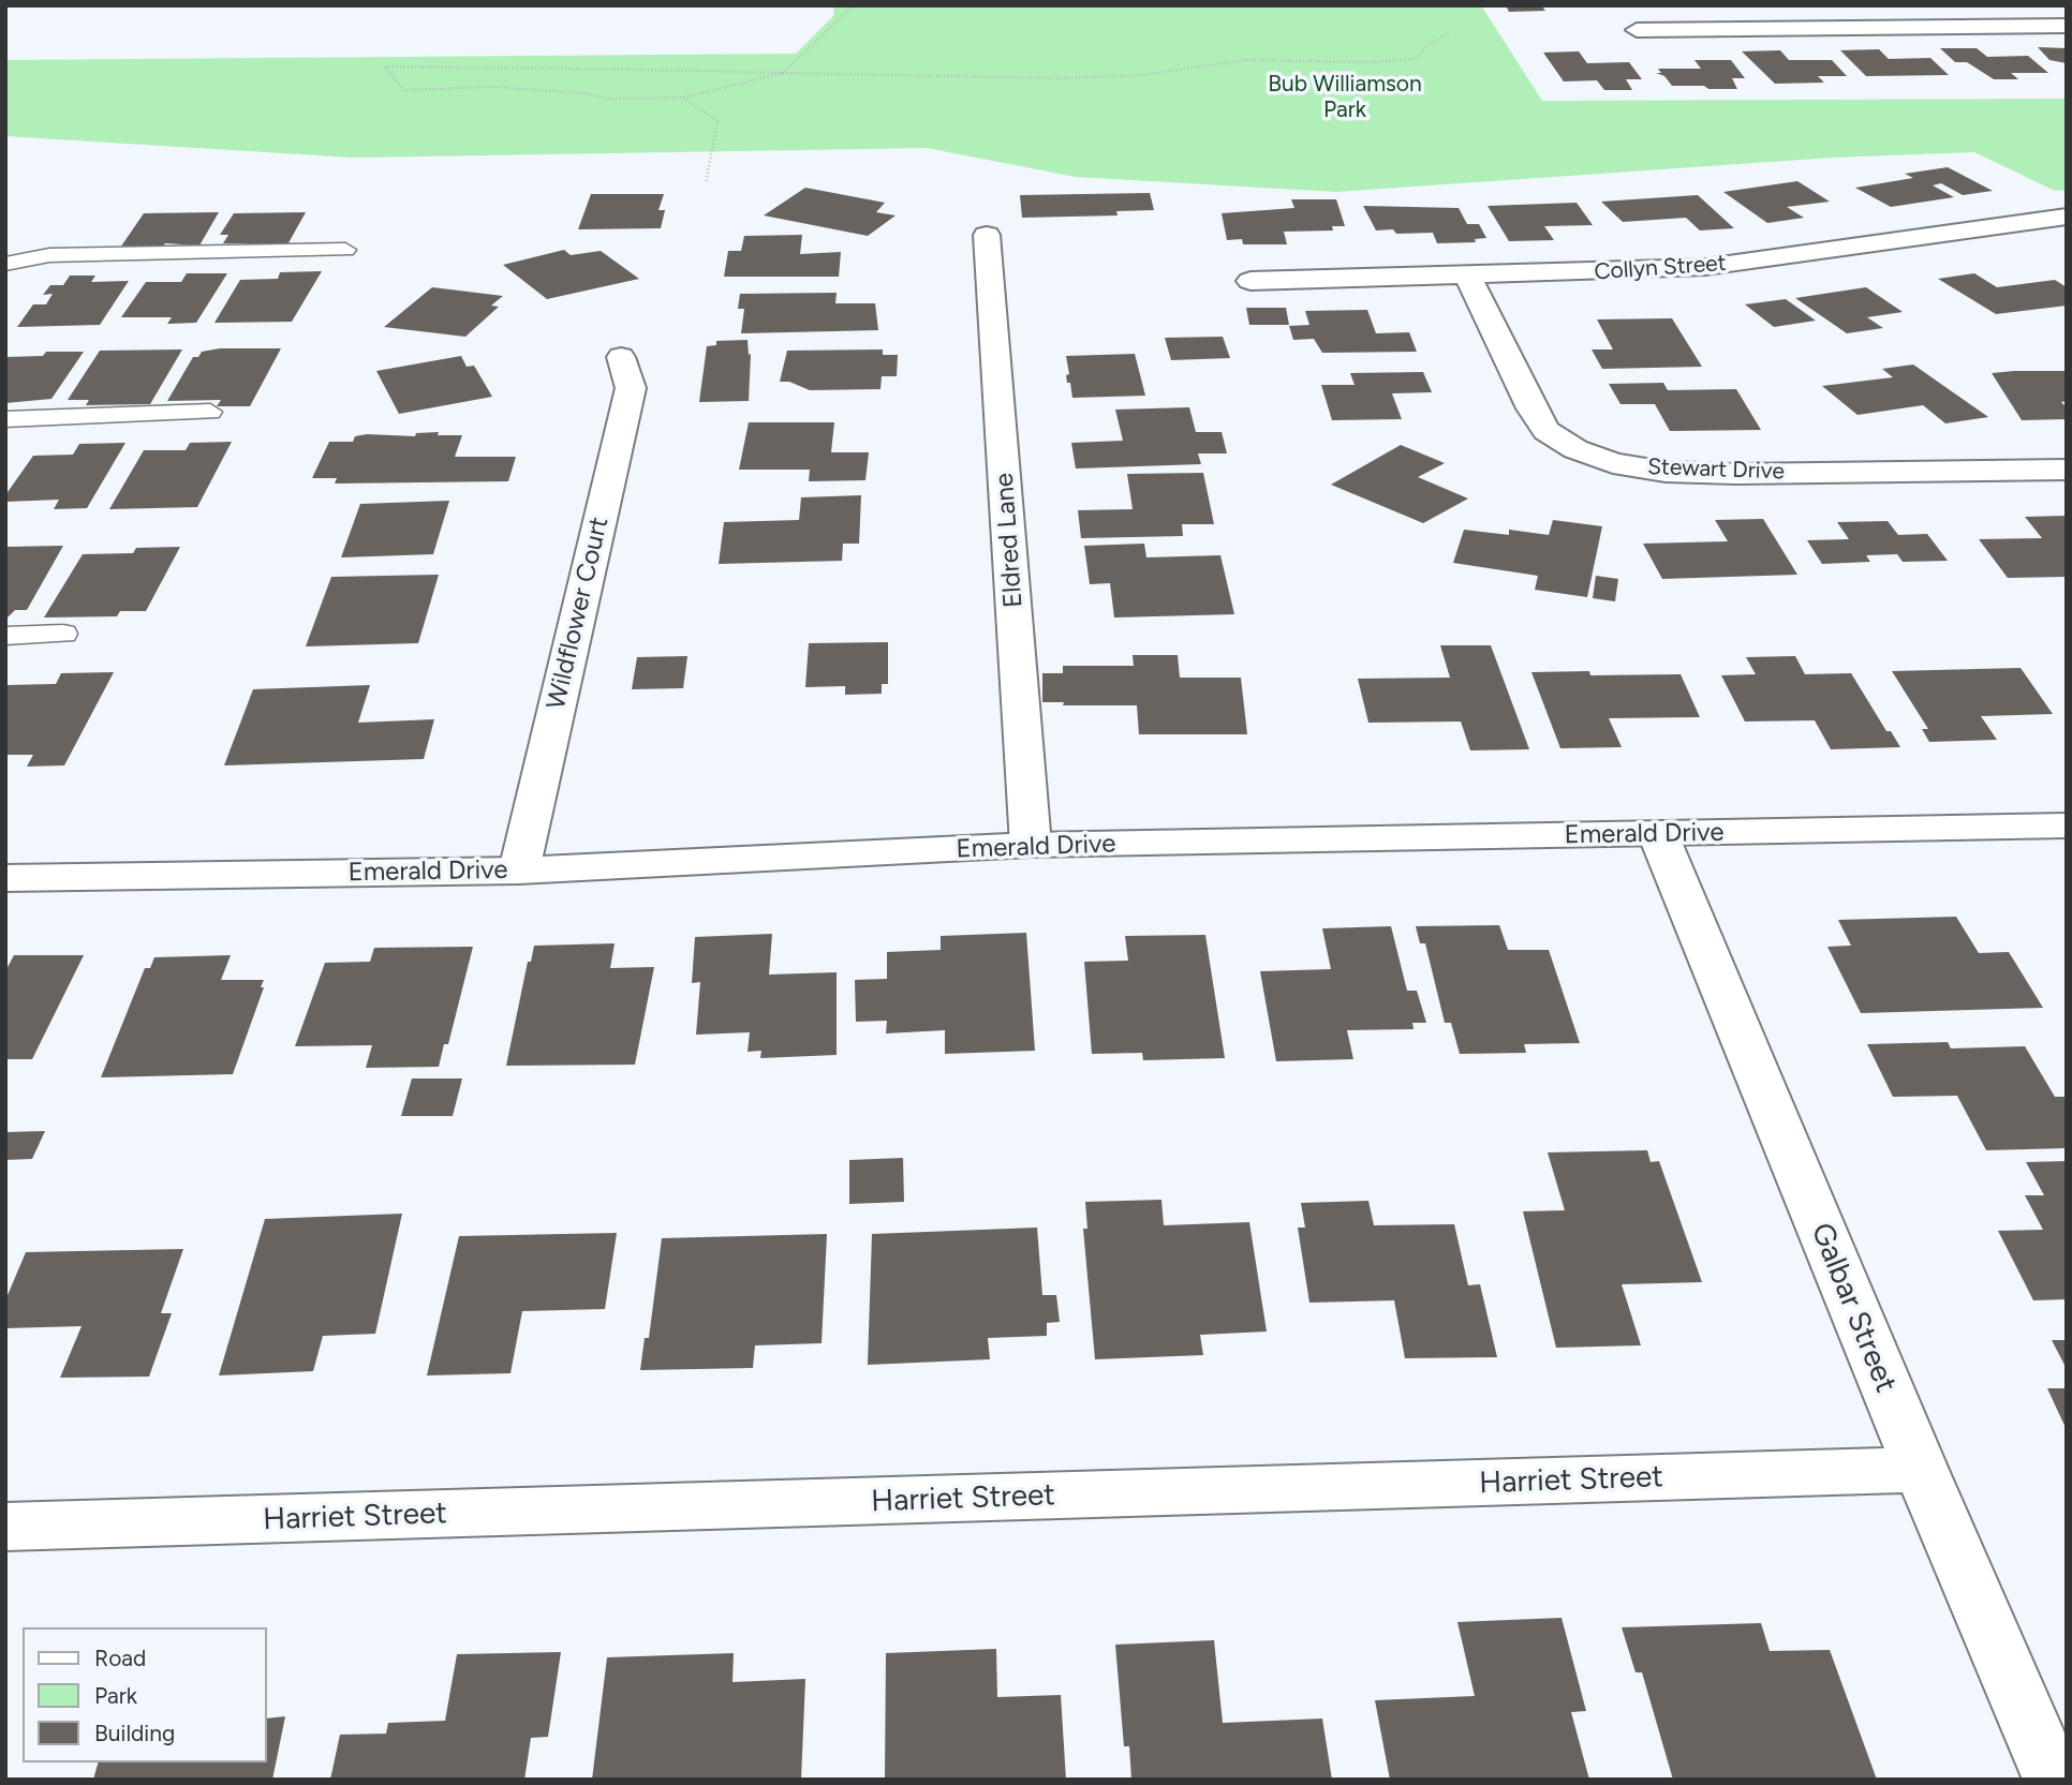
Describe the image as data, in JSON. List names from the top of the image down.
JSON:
{
  "streets": {
    "street": [
      "Collyn Street",
      "Stewart Drive",
      "Eldred Lane",
      "Wildflower Court",
      "Emerald Drive",
      "Galbar Street",
      "Harriet Street"
    ]
  },
  "crossings": [
    ["Collyn Street", "Stewart Drive"],
    ["Eldred Lane", "Emerald Drive"],
    ["Wildflower Court", "Emerald Drive"],
    ["Emerald Drive", "Galbar Street"],
    ["Galbar Street", "Harriet Street"]
  ],
  "parks": ["Bub Williamson Park"],
  "legend": ["Road", "Park", "Building"]
}
